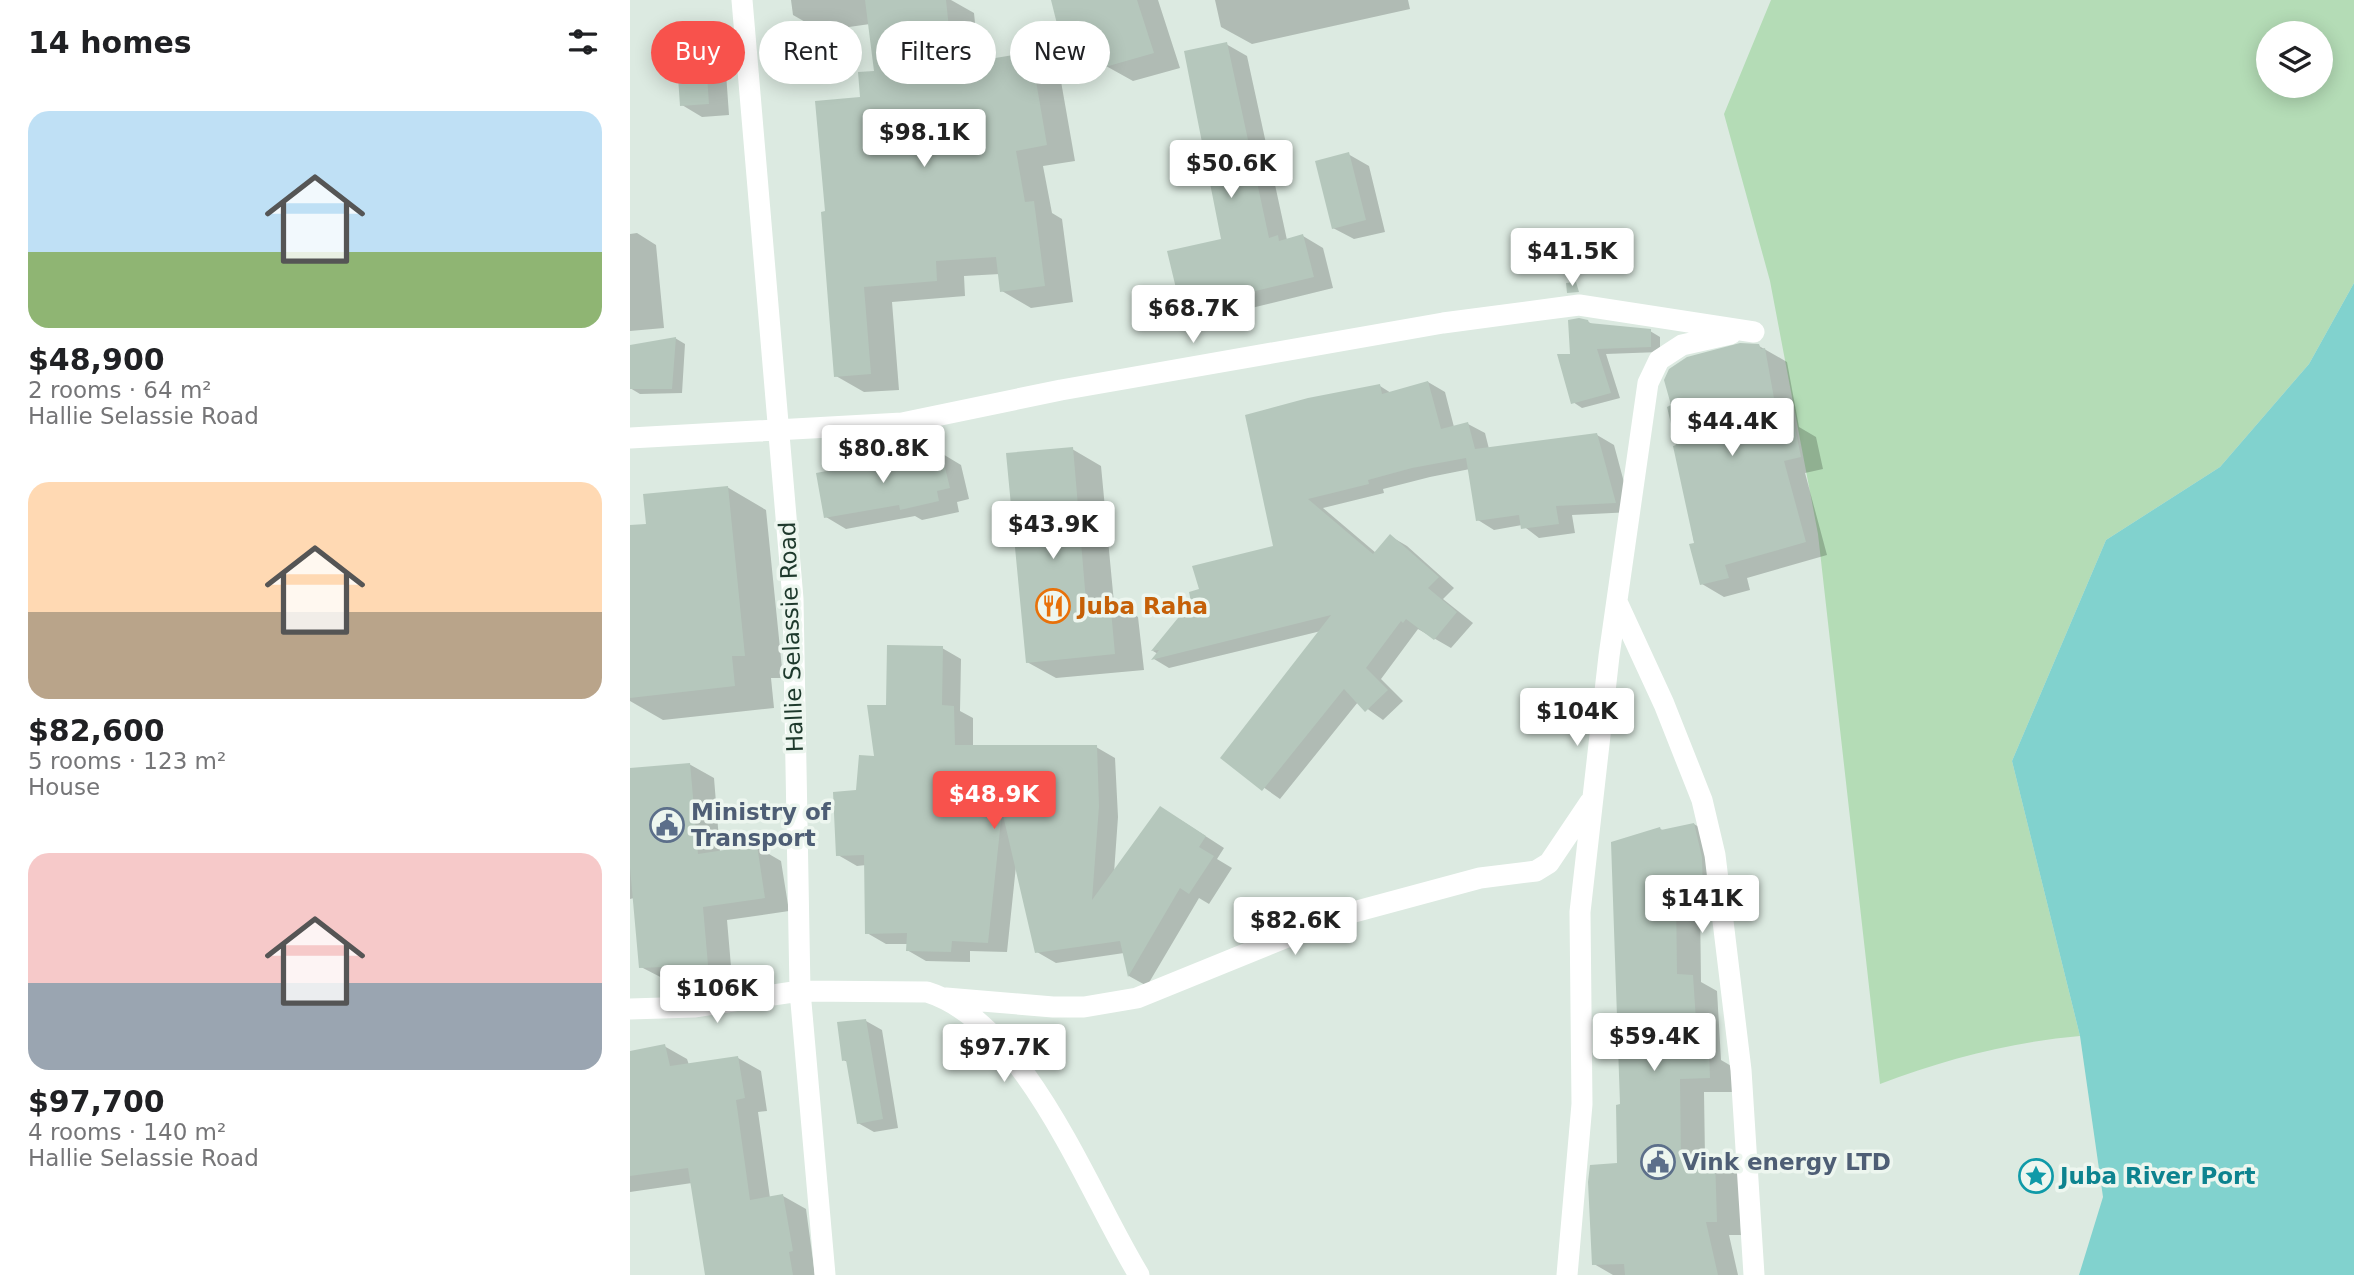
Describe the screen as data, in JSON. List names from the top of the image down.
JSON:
{
  "streets": {
    "street": ["Hallie Selassie Road"]
  },
  "places": {
    "restaurant": ["Juba Raha"],
    "public building": ["Ministry of Transport", "Vink energy LTD"],
    "place": ["Juba River Port"]
  },
  "page": {
    "heading": "14 homes",
    "chip": [
      "Buy",
      "Rent",
      "Filters",
      "New"
    ],
    "list": [
      {
        "name": "$48,900",
        "note": "2 rooms · 64 m² · Hallie Selassie Road"
      },
      {
        "name": "$82,600",
        "note": "5 rooms · 123 m² · House"
      },
      {
        "name": "$97,700",
        "note": "4 rooms · 140 m² · Hallie Selassie Road"
      }
    ],
    "price": [
      "$98.1K",
      "$50.6K",
      "$41.5K",
      "$68.7K",
      "$44.4K",
      "$80.8K",
      "$43.9K",
      "$104K",
      "$48.9K",
      "$141K",
      "$82.6K",
      "$106K",
      "$59.4K",
      "$97.7K"
    ]
  }
}
